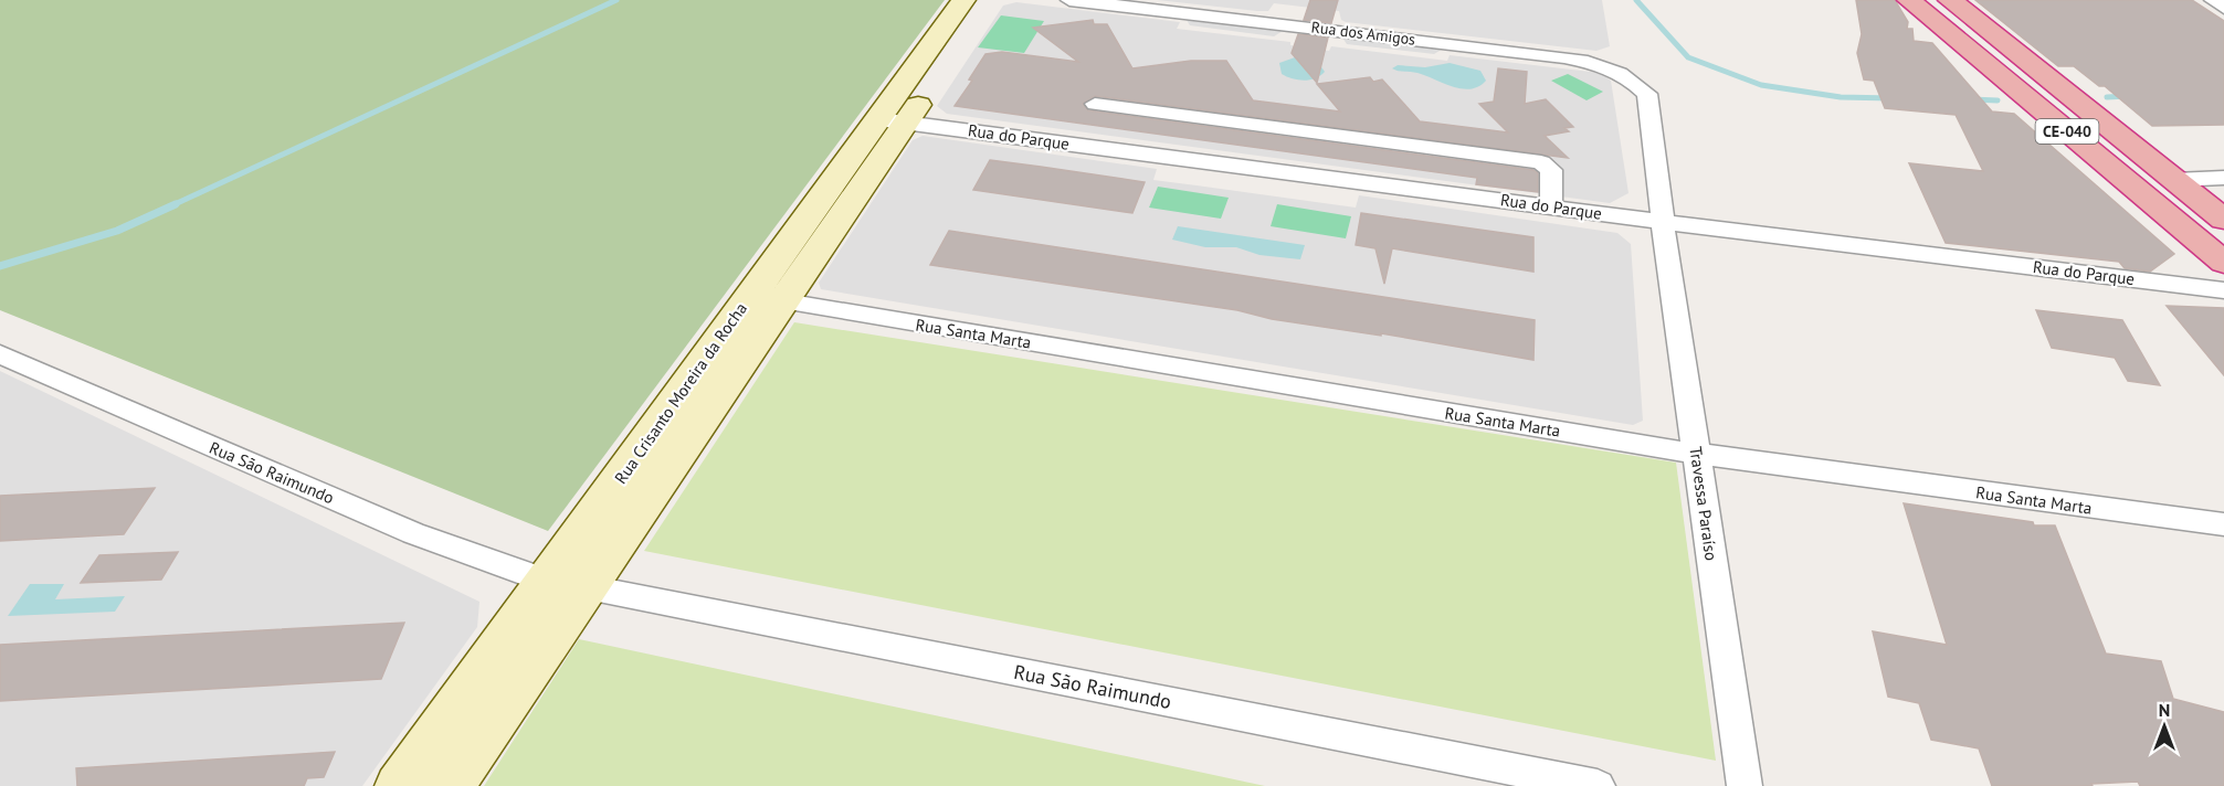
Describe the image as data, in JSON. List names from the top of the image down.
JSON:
{
  "streets": {
    "highway": ["CE-040"],
    "main road": ["Rua Crisanto Moreira da Rocha"],
    "street": [
      "Rua dos Amigos",
      "Rua do Parque",
      "Rua Santa Marta",
      "Rua São Raimundo",
      "Travessa Paraíso"
    ]
  },
  "crossings": [
    ["Rua dos Amigos", "Travessa Paraíso"],
    ["Rua do Parque", "Rua Crisanto Moreira da Rocha"],
    ["Rua do Parque", "Travessa Paraíso"],
    ["Rua Santa Marta", "Rua Crisanto Moreira da Rocha"],
    ["Rua Santa Marta", "Travessa Paraíso"],
    ["Rua Crisanto Moreira da Rocha", "Rua São Raimundo"]
  ],
  "north": "top"
}
